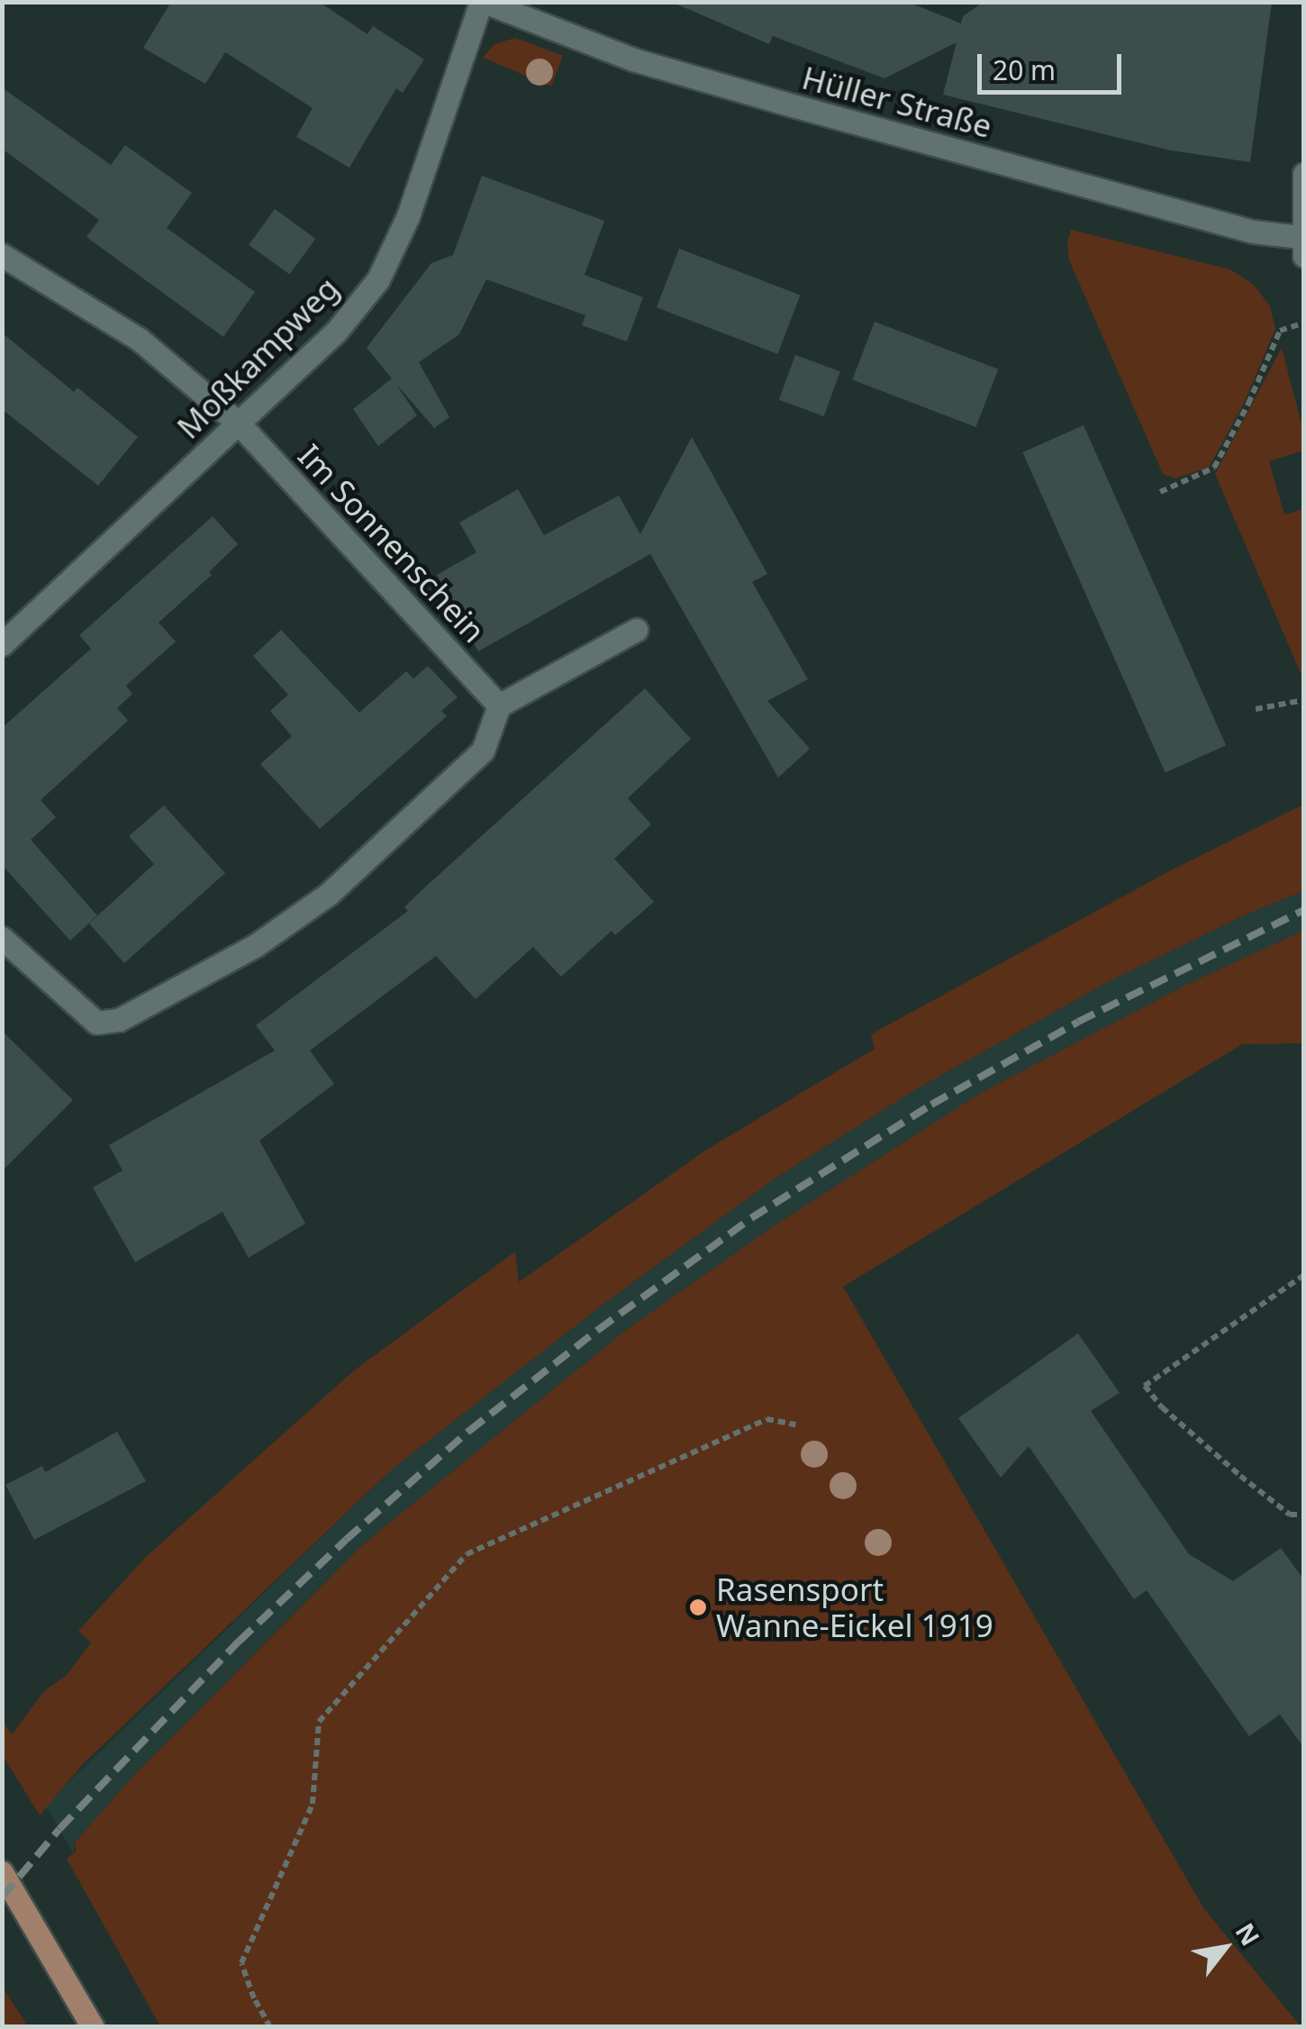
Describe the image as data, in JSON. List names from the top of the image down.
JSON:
{
  "streets": {
    "street": ["Hüller Straße", "Moßkampweg", "Im Sonnenschein"]
  },
  "crossings": [
    ["Hüller Straße", "Moßkampweg"],
    ["Moßkampweg", "Im Sonnenschein"]
  ],
  "places": ["Rasensport Wanne-Eickel 1919"],
  "scale_bar": "20 m",
  "north": "top right"
}
